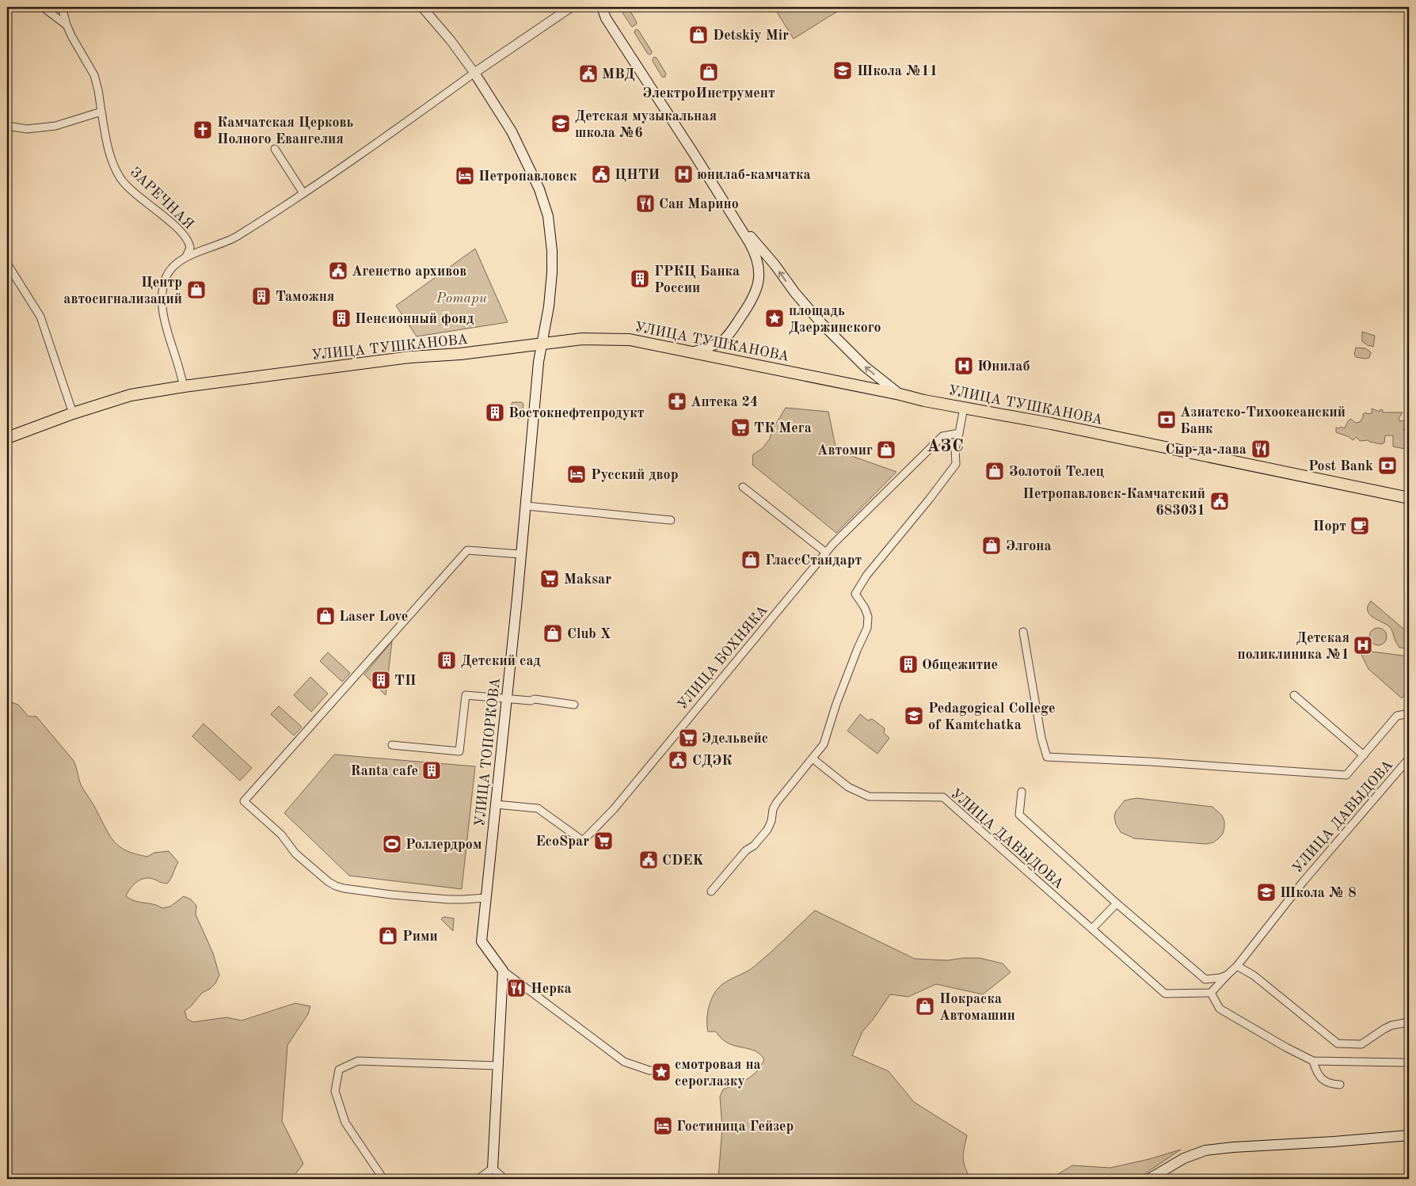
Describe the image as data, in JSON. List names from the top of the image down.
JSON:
{
  "streets": {
    "main road": ["УЛИЦА ТУШКАНОВА", "УЛИЦА ТОПОРКОВА"],
    "street": ["ЗАРЕЧНАЯ", "УЛИЦА БОХНЯКА", "УЛИЦА ДАВЫДОВА"]
  },
  "crossings": [
    ["УЛИЦА ТУШКАНОВА", "УЛИЦА ТОПОРКОВА"],
    ["УЛИЦА БОХНЯКА", "УЛИЦА ТОПОРКОВА"]
  ],
  "districts": ["АЗС"],
  "parks": ["Ротари"],
  "places": {
    "shop": [
      "Detskiy Mir",
      "ЭлектроИнструмент",
      "Центр автосигнализаций",
      "Автомиг",
      "Золотой Телец",
      "Элгона",
      "ГлассСтандарт",
      "Laser Love",
      "Club X",
      "Рими",
      "Покраска Автомашин"
    ],
    "school or university": [
      "Школа №11",
      "Детская музыкальная школа №6",
      "Pedagogical College of Kamtchatka",
      "Школа № 8"
    ],
    "public building": [
      "МВД",
      "ЦНТИ",
      "Агенство архивов",
      "Петропавловск-Камчатский 683031",
      "СДЭК",
      "CDEK"
    ],
    "church": ["Камчатская Церковь Полного Евангелия"],
    "hospital": ["юнилаб-камчатка", "Юнилаб", "Детская поликлиника №1"],
    "hotel": ["Петропавловск", "Русский двор", "Гостиница Гейзер"],
    "restaurant": ["Сан Марино", "Сыр-да-лава", "Нерка"],
    "building": [
      "ГРКЦ Банка России",
      "Таможня",
      "Пенсионный фонд",
      "Востокнефтепродукт",
      "Детский сад",
      "Общежитие",
      "ТП",
      "Ranta cafe"
    ],
    "place": ["площадь Дзержинского", "смотровая на сероглазку"],
    "pharmacy": ["Аптека 24"],
    "bank": ["Азиатско-Тихоокеанский Банк", "Post Bank"],
    "supermarket": [
      "ТК Мега",
      "Maksar",
      "Эдельвейс",
      "EcoSpar"
    ],
    "cafe": ["Порт"],
    "sports": ["Роллердром"]
  }
}
